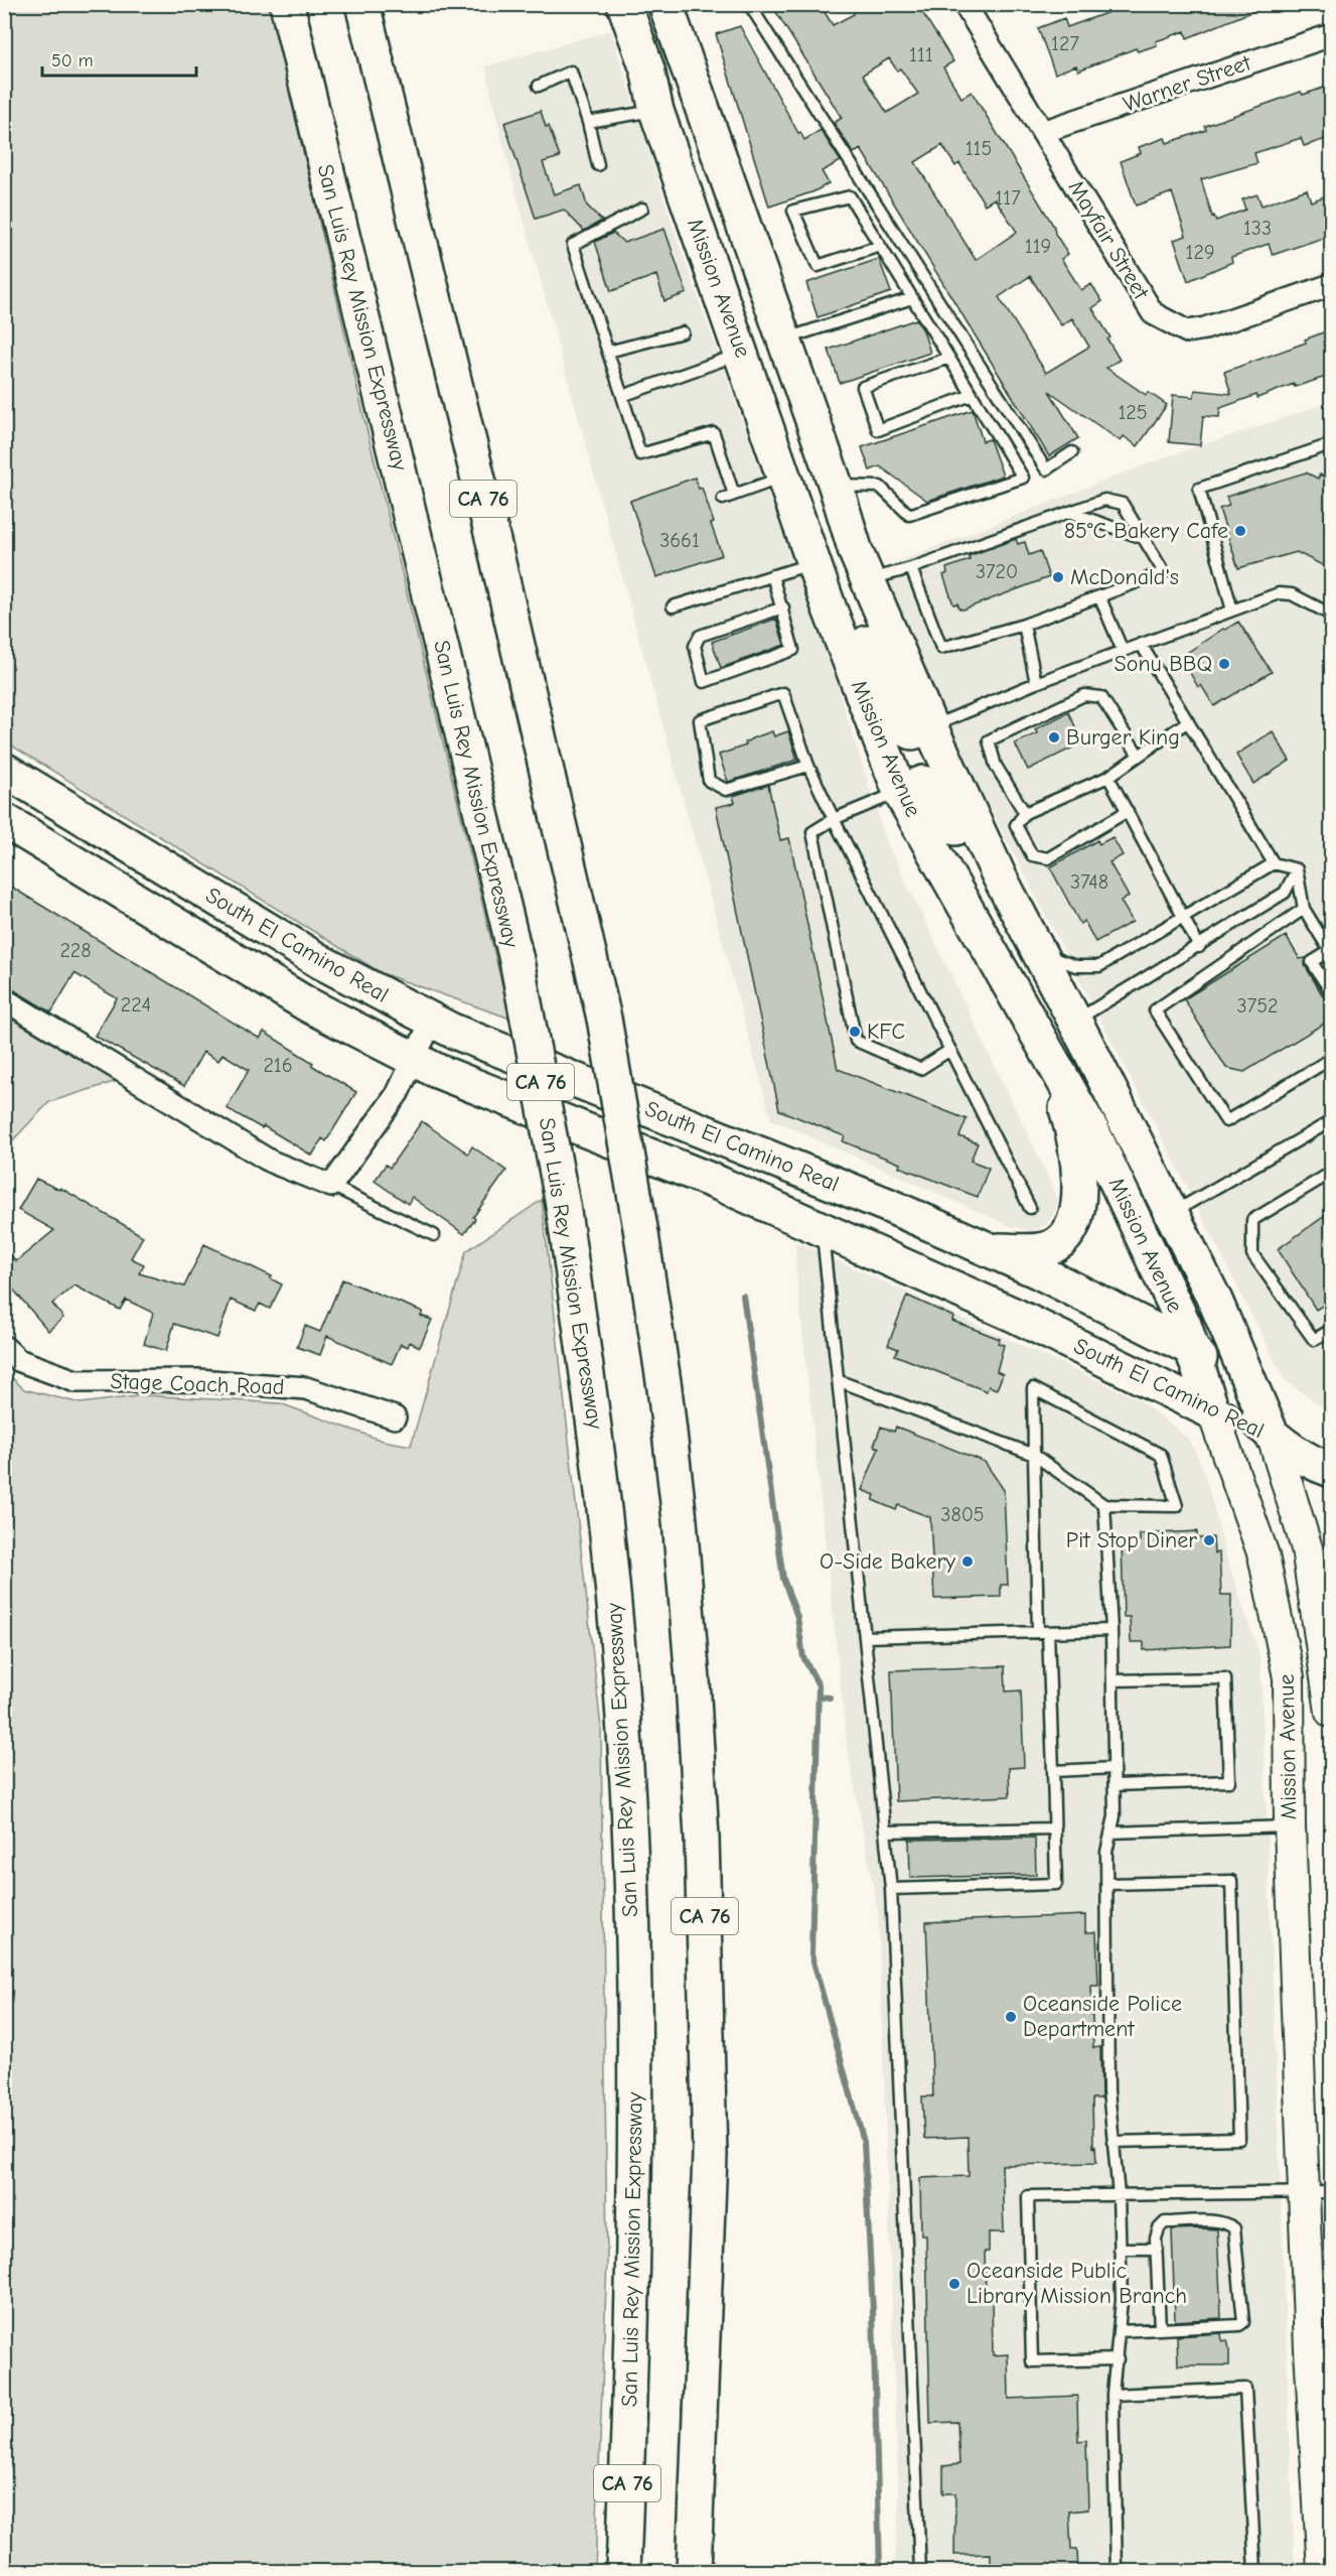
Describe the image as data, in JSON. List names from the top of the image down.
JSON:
{
  "streets": {
    "main road": [
      "Mission Avenue",
      "San Luis Rey Mission Expressway",
      "CA 76",
      "South El Camino Real"
    ],
    "street": ["Warner Street", "Mayfair Street", "Stage Coach Road"]
  },
  "crossings": [
    ["Warner Street", "Mayfair Street"],
    ["Mission Avenue", "South El Camino Real"]
  ],
  "places": [
    "85°C Bakery Cafe",
    "McDonald's",
    "Sonu BBQ",
    "Burger King",
    "KFC",
    "Pit Stop Diner",
    "O-Side Bakery",
    "Oceanside Police Department",
    "Oceanside Public Library Mission Branch"
  ],
  "house_numbers": [
    "127",
    "111",
    "115",
    "117",
    "133",
    "119",
    "129",
    "125",
    "3661",
    "3720",
    "3748",
    "228",
    "224",
    "3752",
    "216",
    "3805"
  ],
  "scale_bar": "50 m"
}
